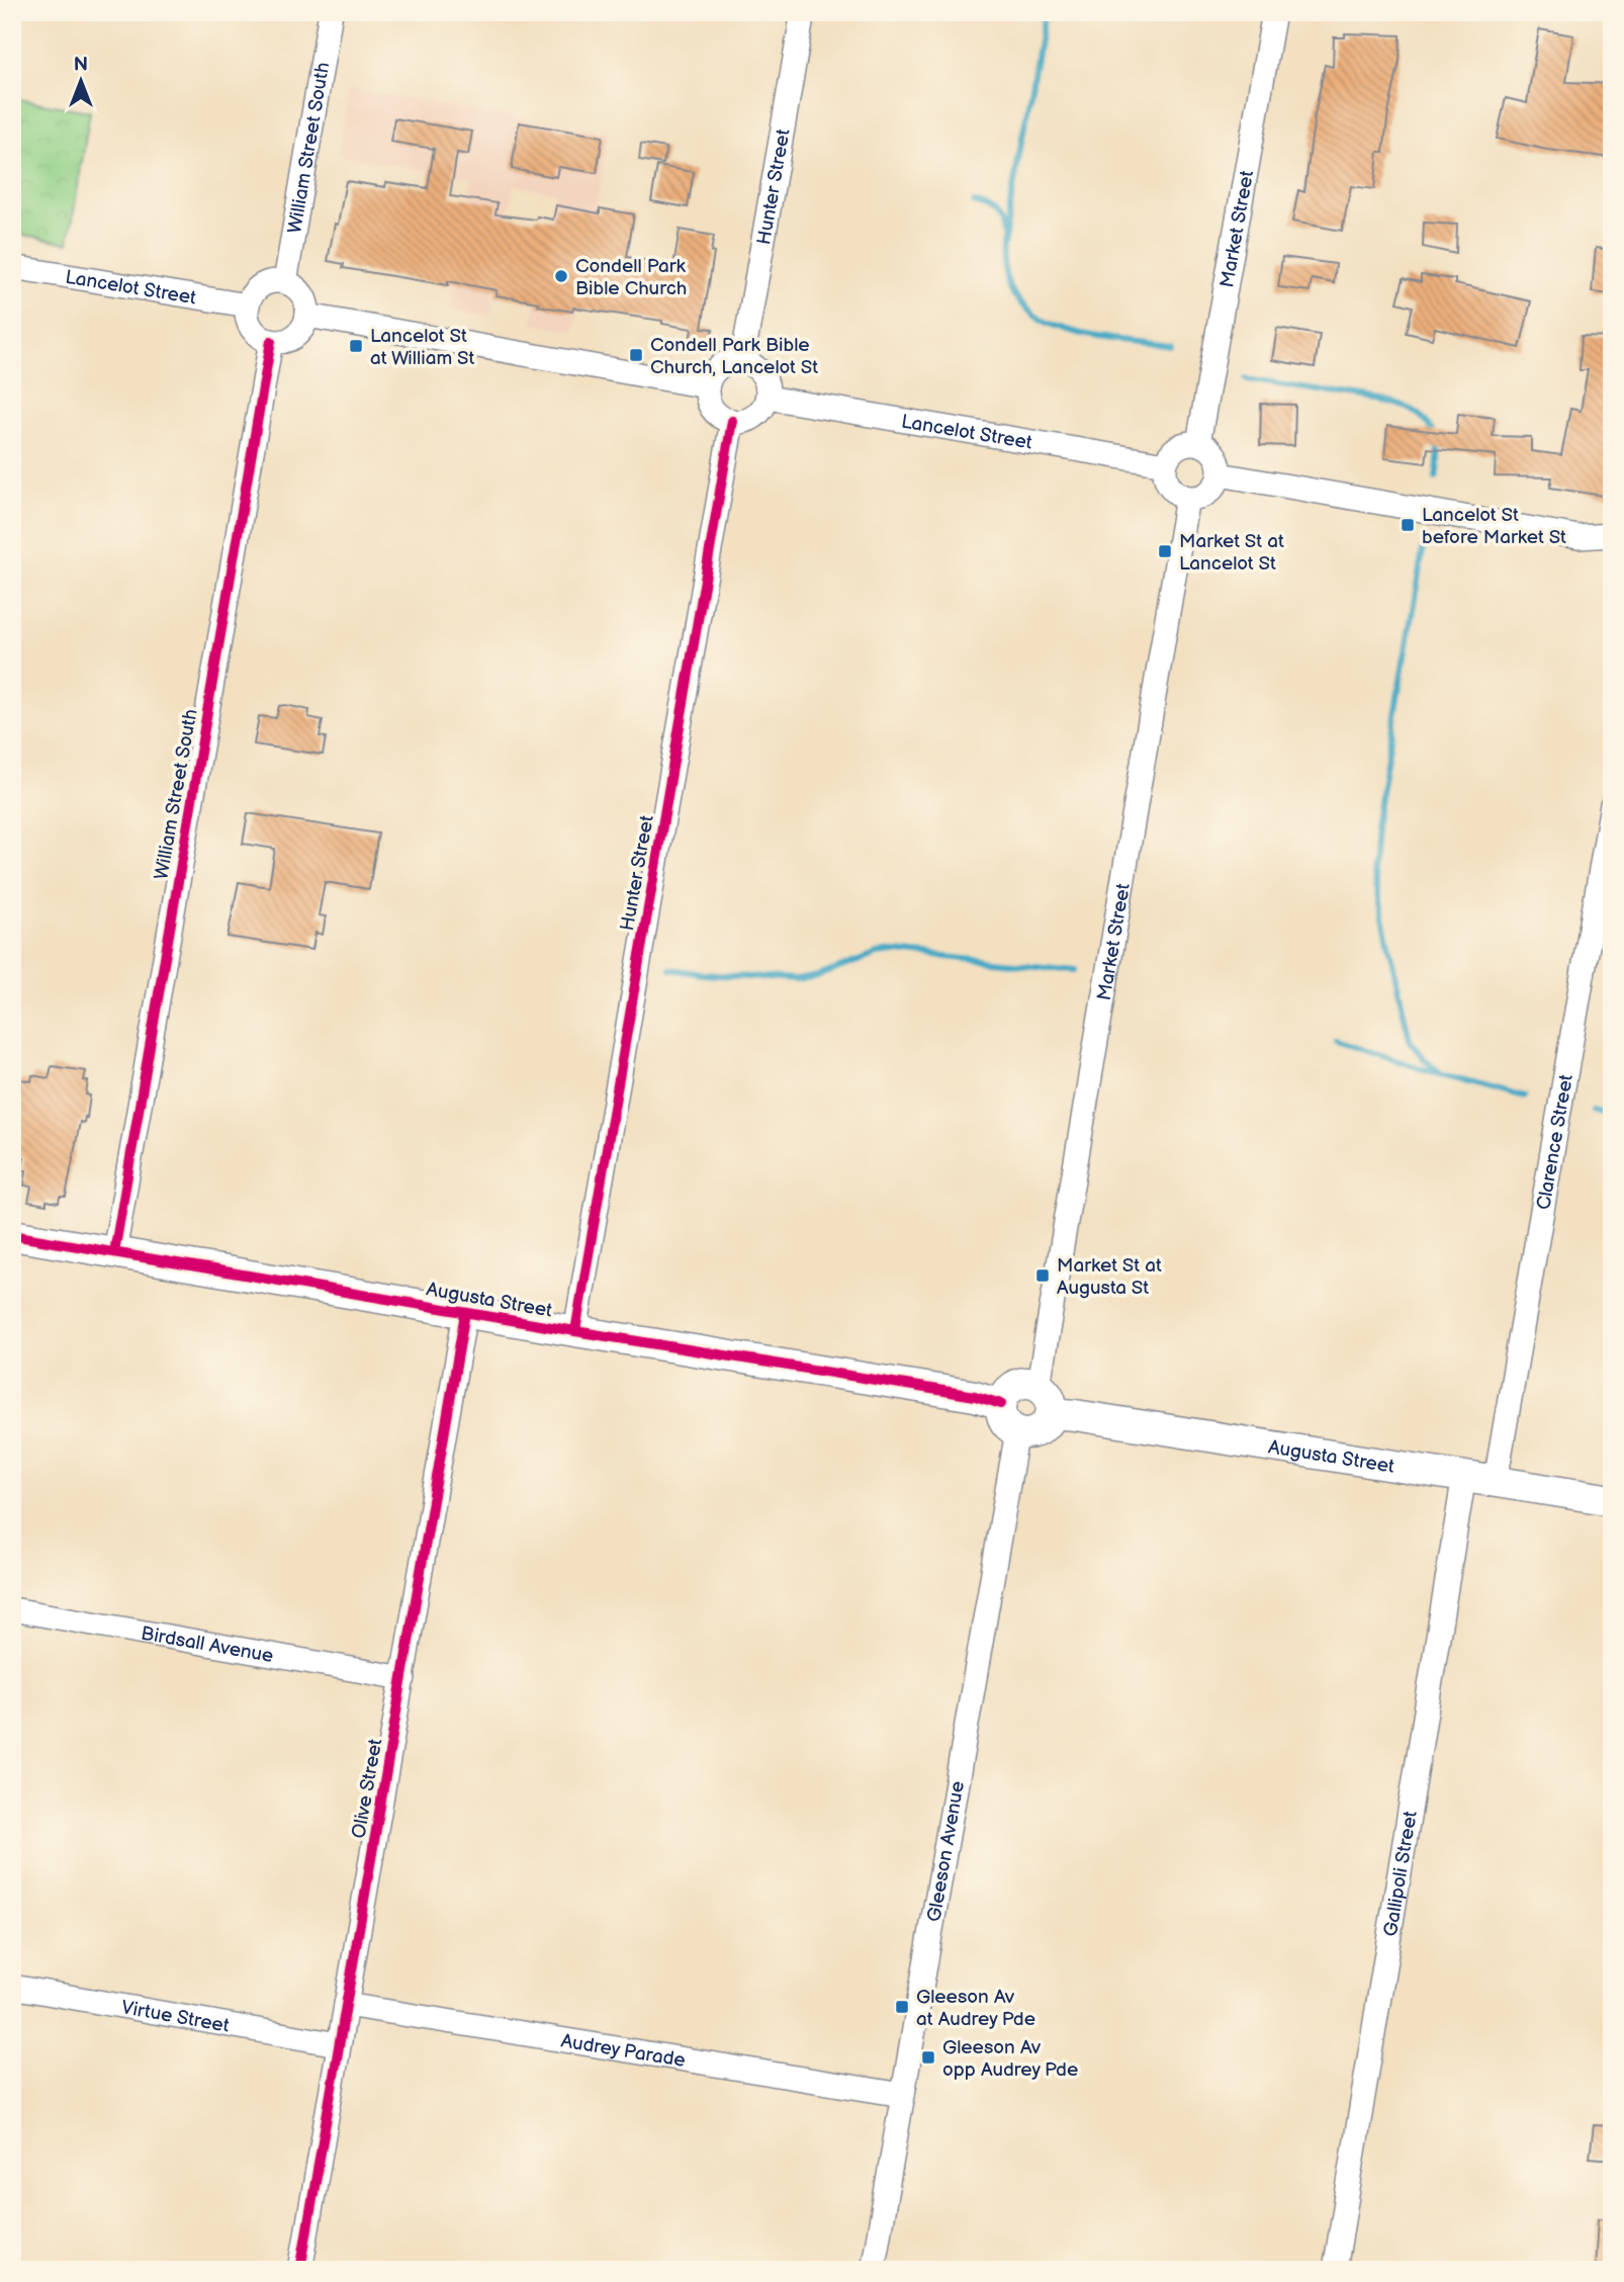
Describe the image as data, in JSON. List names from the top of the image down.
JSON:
{
  "streets": {
    "street": [
      "William Street South",
      "Hunter Street",
      "Market Street",
      "Lancelot Street",
      "Clarence Street",
      "Augusta Street",
      "Birdsall Avenue",
      "Olive Street",
      "Gleeson Avenue",
      "Gallipoli Street",
      "Virtue Street",
      "Audrey Parade"
    ]
  },
  "crossings": [
    ["William Street South", "Lancelot Street"],
    ["William Street South", "Augusta Street"],
    ["Hunter Street", "Lancelot Street"],
    ["Hunter Street", "Augusta Street"],
    ["Market Street", "Lancelot Street"],
    ["Market Street", "Augusta Street"],
    ["Market Street", "Gleeson Avenue"],
    ["Clarence Street", "Augusta Street"],
    ["Augusta Street", "Olive Street"],
    ["Augusta Street", "Gleeson Avenue"],
    ["Augusta Street", "Gallipoli Street"],
    ["Birdsall Avenue", "Olive Street"],
    ["Olive Street", "Virtue Street"],
    ["Olive Street", "Audrey Parade"],
    ["Gleeson Avenue", "Audrey Parade"]
  ],
  "places": {
    "other": ["Condell Park Bible Church"],
    "transit": [
      "Lancelot St at William St",
      "Condell Park Bible Church, Lancelot St",
      "Lancelot St before Market St",
      "Market St at Lancelot St",
      "Market St at Augusta St",
      "Gleeson Av at Audrey Pde",
      "Gleeson Av opp Audrey Pde"
    ]
  },
  "north": "top"
}
